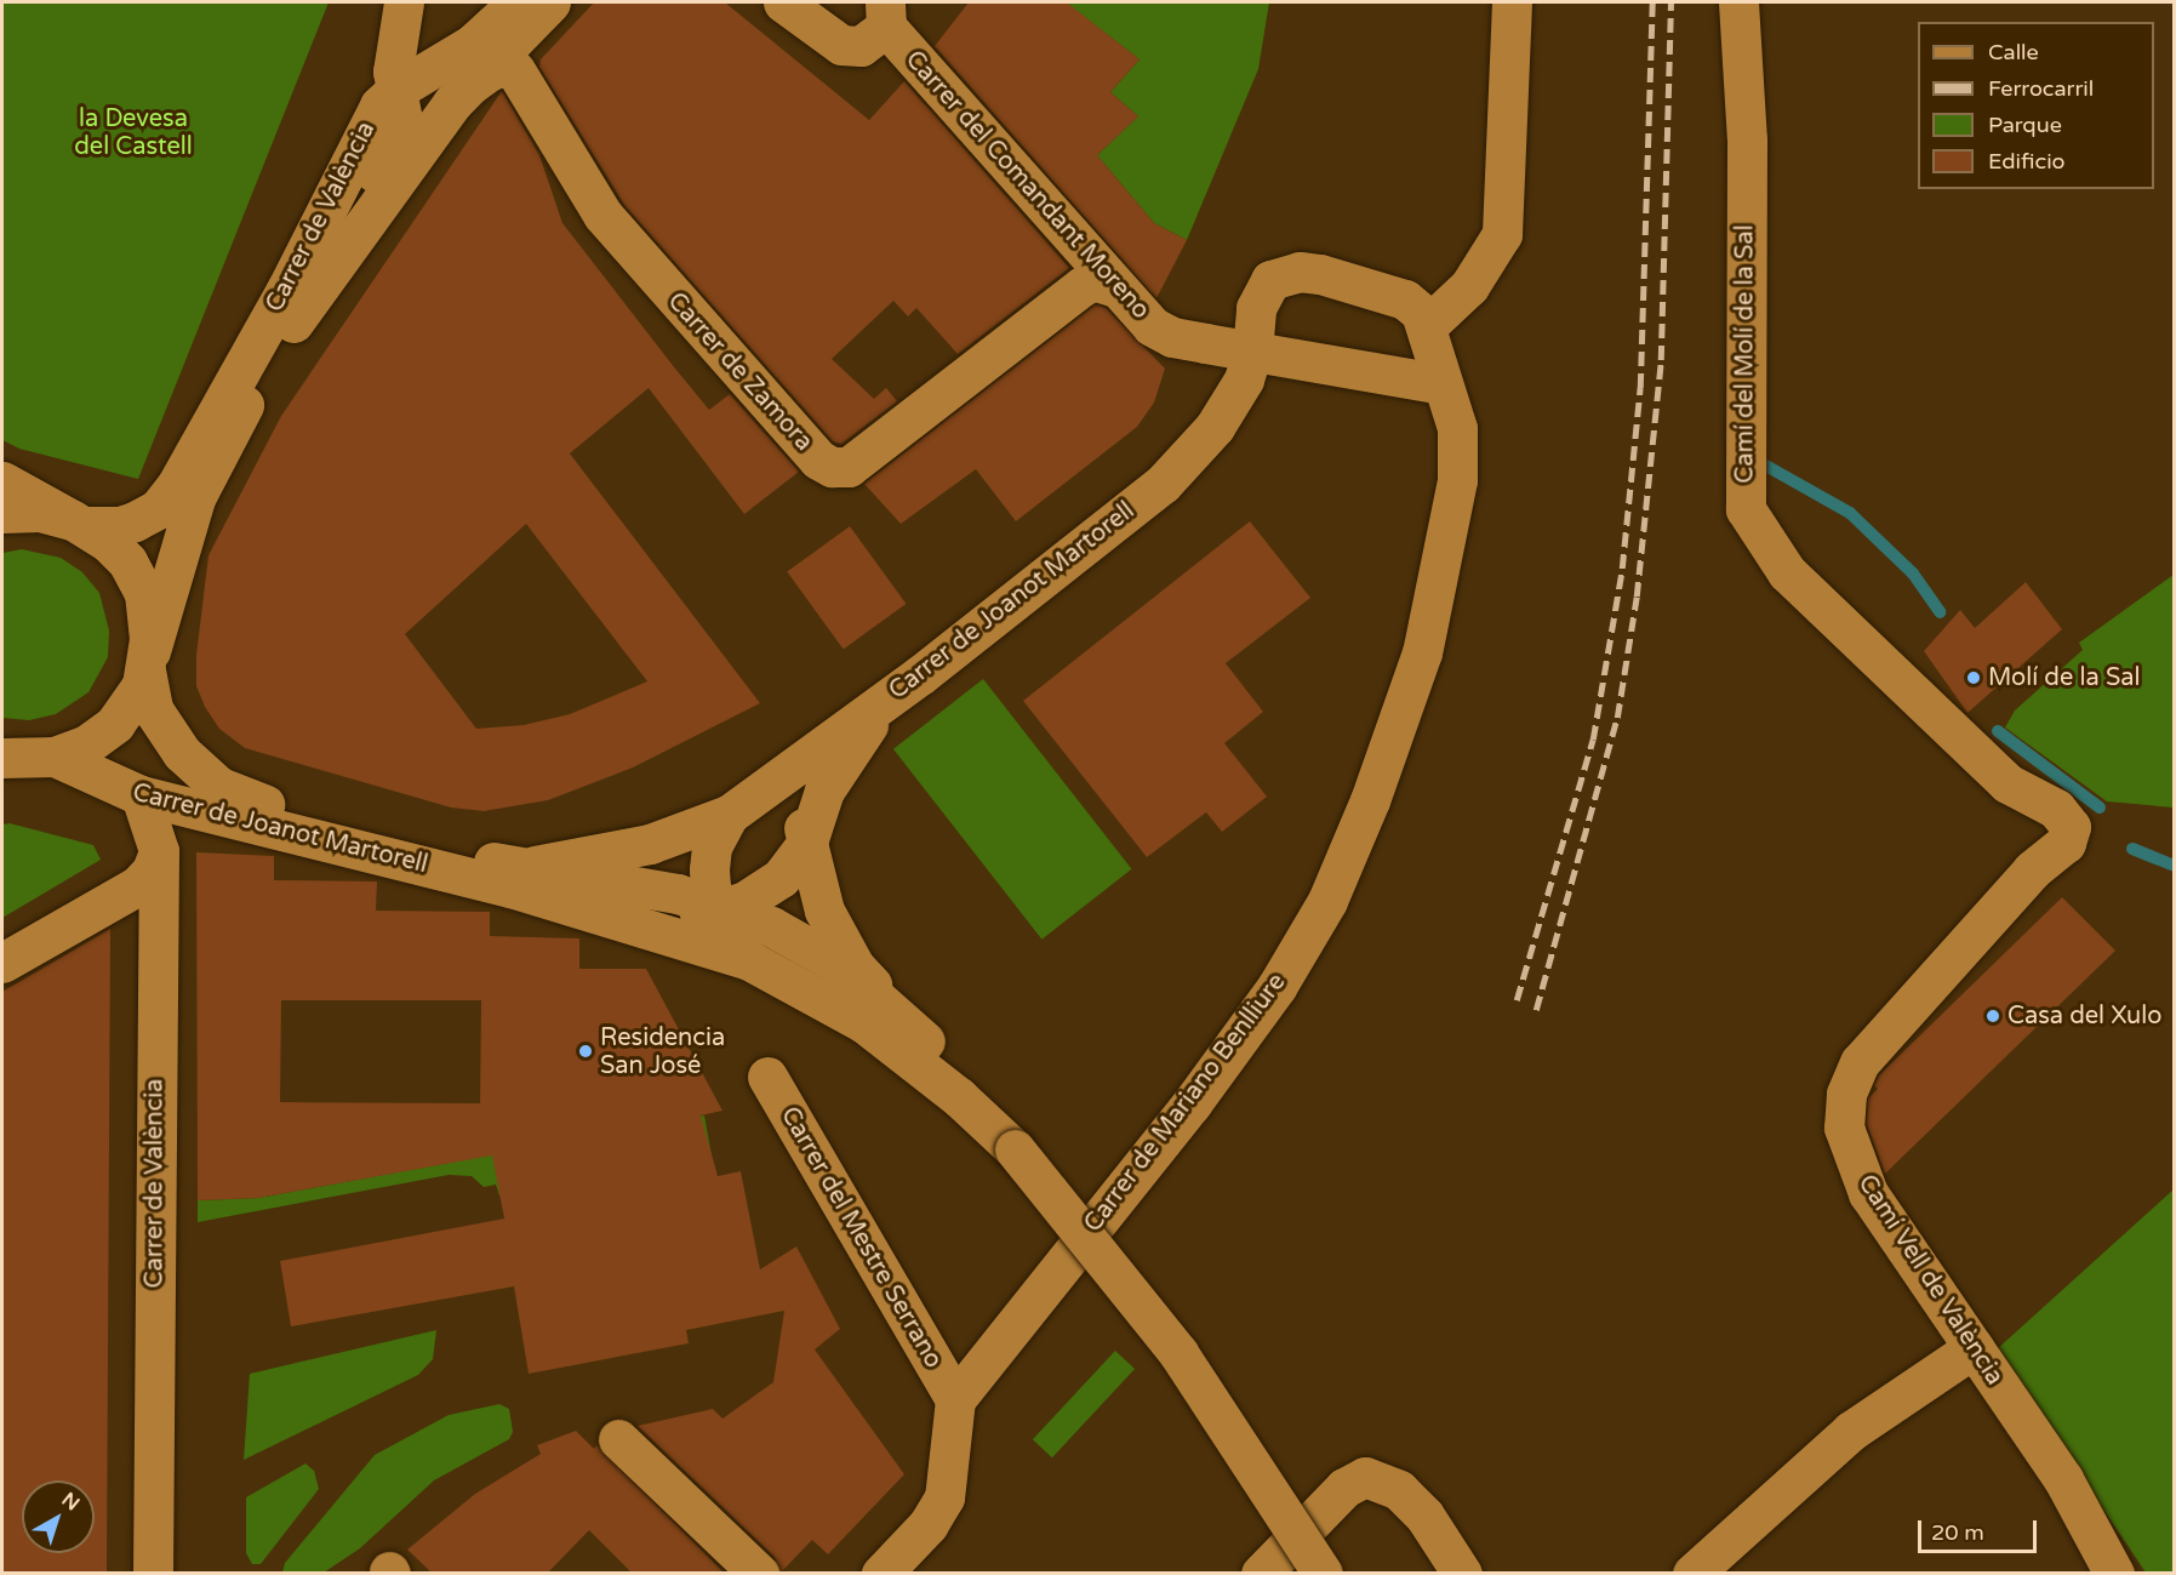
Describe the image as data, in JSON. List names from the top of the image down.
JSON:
{
  "streets": {
    "street": [
      "Carrer del Comandant Moreno",
      "Carrer de València",
      "Camí del Molí de la Sal",
      "Carrer de Zamora",
      "Carrer de Joanot Martorell",
      "Carrer de Mariano Benlliure",
      "Carrer del Mestre Serrano",
      "Camí Vell de València"
    ]
  },
  "crossings": [
    ["Carrer del Comandant Moreno", "Carrer de Zamora"],
    ["Carrer del Comandant Moreno", "Carrer de Joanot Martorell"],
    ["Carrer de València", "Carrer de Joanot Martorell"],
    ["Camí del Molí de la Sal", "Camí Vell de València"],
    ["Carrer de Joanot Martorell", "Carrer de Mariano Benlliure"],
    ["Carrer de Mariano Benlliure", "Carrer del Mestre Serrano"]
  ],
  "parks": ["la Devesa del Castell"],
  "places": ["Molí de la Sal", "Casa del Xulo", "Residencia San José"],
  "legend": [
    "Calle",
    "Ferrocarril",
    "Parque",
    "Edificio"
  ],
  "scale_bar": "20 m",
  "north": "top right"
}
